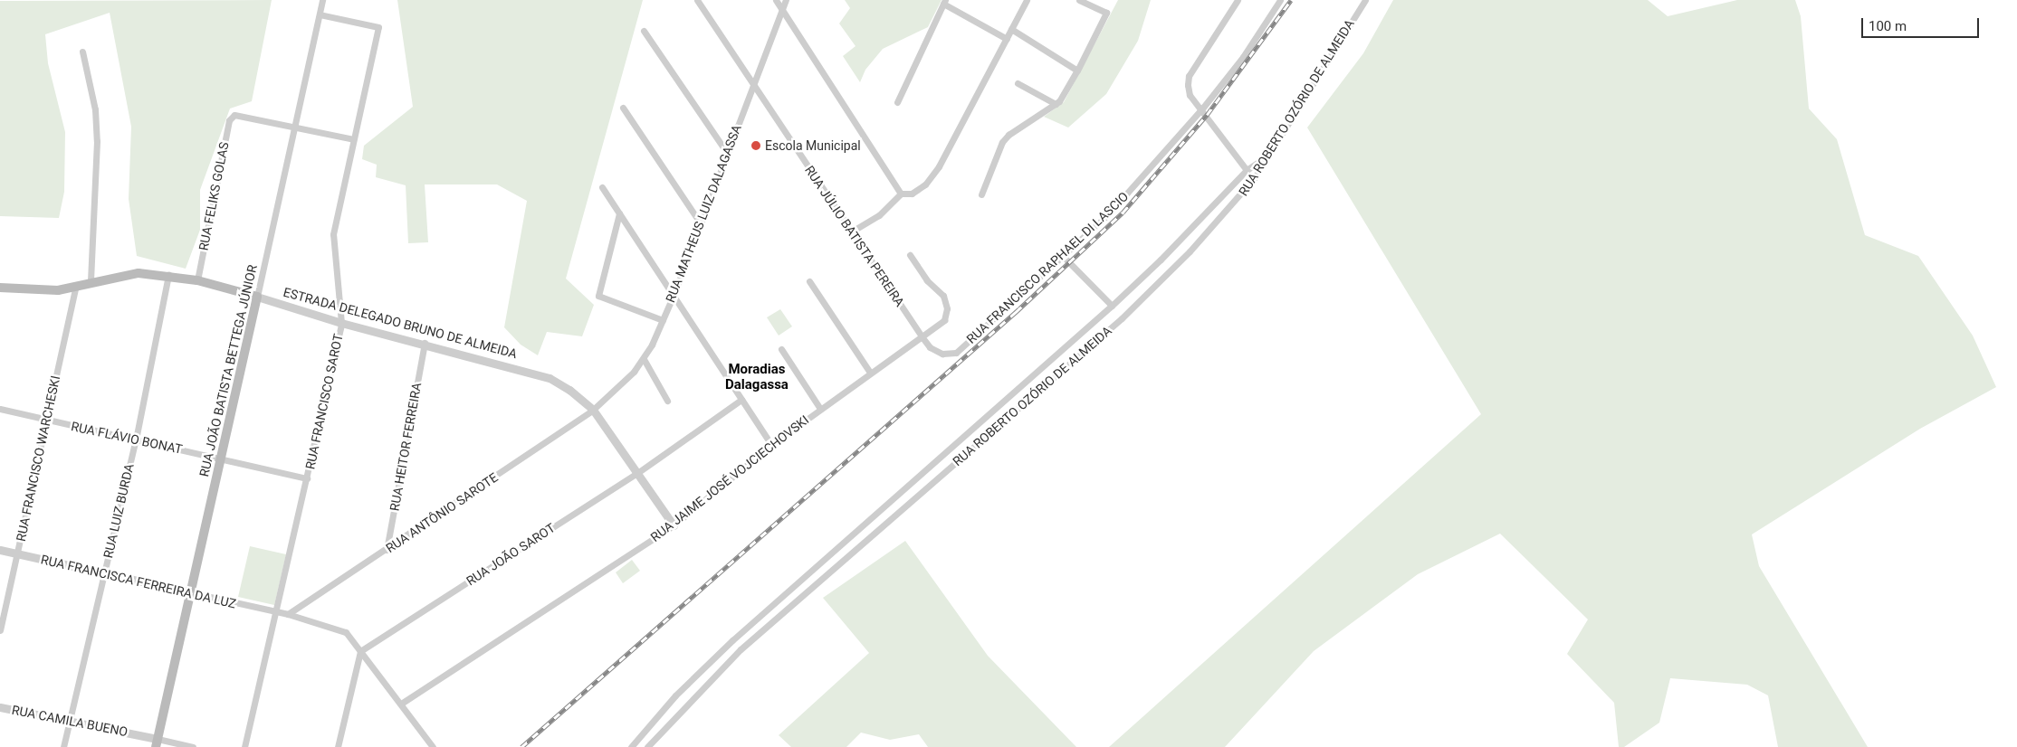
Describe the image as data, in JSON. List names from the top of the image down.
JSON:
{
  "streets": {
    "main road": ["ESTRADA DELEGADO BRUNO DE ALMEIDA", "RUA JOÃO BATISTA BETTEGA JÚNIOR"],
    "street": [
      "RUA ROBERTO OZÓRIO DE ALMEIDA",
      "RUA FELIKS GOLAS",
      "RUA MATHEUS LUIZ DALAGASSA",
      "RUA JÚLIO BATISTA PEREIRA",
      "RUA FRANCISCO RAPHAEL DI LASCIO",
      "RUA FRANCISCO SAROT",
      "RUA FLÁVIO BONAT",
      "RUA HEITOR FERREIRA",
      "RUA FRANCISCO WARCHESKI",
      "RUA JAIME JOSÉ VOJCIECHOVSKI",
      "RUA LUIZ BURDA",
      "RUA ANTÔNIO SAROTE",
      "RUA JOÃO SAROT",
      "RUA FRANCISCA FERREIRA DA LUZ",
      "RUA CAMILA BUENO"
    ]
  },
  "crossings": [
    ["RUA FELIKS GOLAS", "ESTRADA DELEGADO BRUNO DE ALMEIDA"],
    ["RUA FELIKS GOLAS", "RUA JOÃO BATISTA BETTEGA JÚNIOR"],
    ["RUA MATHEUS LUIZ DALAGASSA", "RUA JÚLIO BATISTA PEREIRA"],
    ["RUA MATHEUS LUIZ DALAGASSA", "ESTRADA DELEGADO BRUNO DE ALMEIDA"],
    ["RUA MATHEUS LUIZ DALAGASSA", "RUA ANTÔNIO SAROTE"],
    ["RUA JÚLIO BATISTA PEREIRA", "RUA FRANCISCO RAPHAEL DI LASCIO"],
    ["RUA JÚLIO BATISTA PEREIRA", "RUA JAIME JOSÉ VOJCIECHOVSKI"],
    ["RUA FRANCISCO RAPHAEL DI LASCIO", "RUA JAIME JOSÉ VOJCIECHOVSKI"],
    ["ESTRADA DELEGADO BRUNO DE ALMEIDA", "RUA JOÃO BATISTA BETTEGA JÚNIOR"],
    ["ESTRADA DELEGADO BRUNO DE ALMEIDA", "RUA FRANCISCO SAROT"],
    ["ESTRADA DELEGADO BRUNO DE ALMEIDA", "RUA HEITOR FERREIRA"],
    ["ESTRADA DELEGADO BRUNO DE ALMEIDA", "RUA FRANCISCO WARCHESKI"],
    ["ESTRADA DELEGADO BRUNO DE ALMEIDA", "RUA JAIME JOSÉ VOJCIECHOVSKI"],
    ["ESTRADA DELEGADO BRUNO DE ALMEIDA", "RUA LUIZ BURDA"],
    ["ESTRADA DELEGADO BRUNO DE ALMEIDA", "RUA ANTÔNIO SAROTE"],
    ["ESTRADA DELEGADO BRUNO DE ALMEIDA", "RUA JOÃO SAROT"],
    ["RUA JOÃO BATISTA BETTEGA JÚNIOR", "RUA FRANCISCO SAROT"],
    ["RUA JOÃO BATISTA BETTEGA JÚNIOR", "RUA FLÁVIO BONAT"],
    ["RUA JOÃO BATISTA BETTEGA JÚNIOR", "RUA FRANCISCA FERREIRA DA LUZ"],
    ["RUA JOÃO BATISTA BETTEGA JÚNIOR", "RUA CAMILA BUENO"],
    ["RUA FRANCISCO SAROT", "RUA FLÁVIO BONAT"],
    ["RUA FRANCISCO SAROT", "RUA FRANCISCA FERREIRA DA LUZ"],
    ["RUA FLÁVIO BONAT", "RUA FRANCISCO WARCHESKI"],
    ["RUA FLÁVIO BONAT", "RUA LUIZ BURDA"],
    ["RUA HEITOR FERREIRA", "RUA ANTÔNIO SAROTE"],
    ["RUA FRANCISCO WARCHESKI", "RUA FRANCISCA FERREIRA DA LUZ"],
    ["RUA JAIME JOSÉ VOJCIECHOVSKI", "RUA FRANCISCA FERREIRA DA LUZ"],
    ["RUA LUIZ BURDA", "RUA FRANCISCA FERREIRA DA LUZ"],
    ["RUA LUIZ BURDA", "RUA CAMILA BUENO"],
    ["RUA ANTÔNIO SAROTE", "RUA FRANCISCA FERREIRA DA LUZ"],
    ["RUA JOÃO SAROT", "RUA FRANCISCA FERREIRA DA LUZ"]
  ],
  "districts": ["Moradias Dalagassa"],
  "places": ["Escola Municipal"],
  "scale_bar": "100 m"
}
